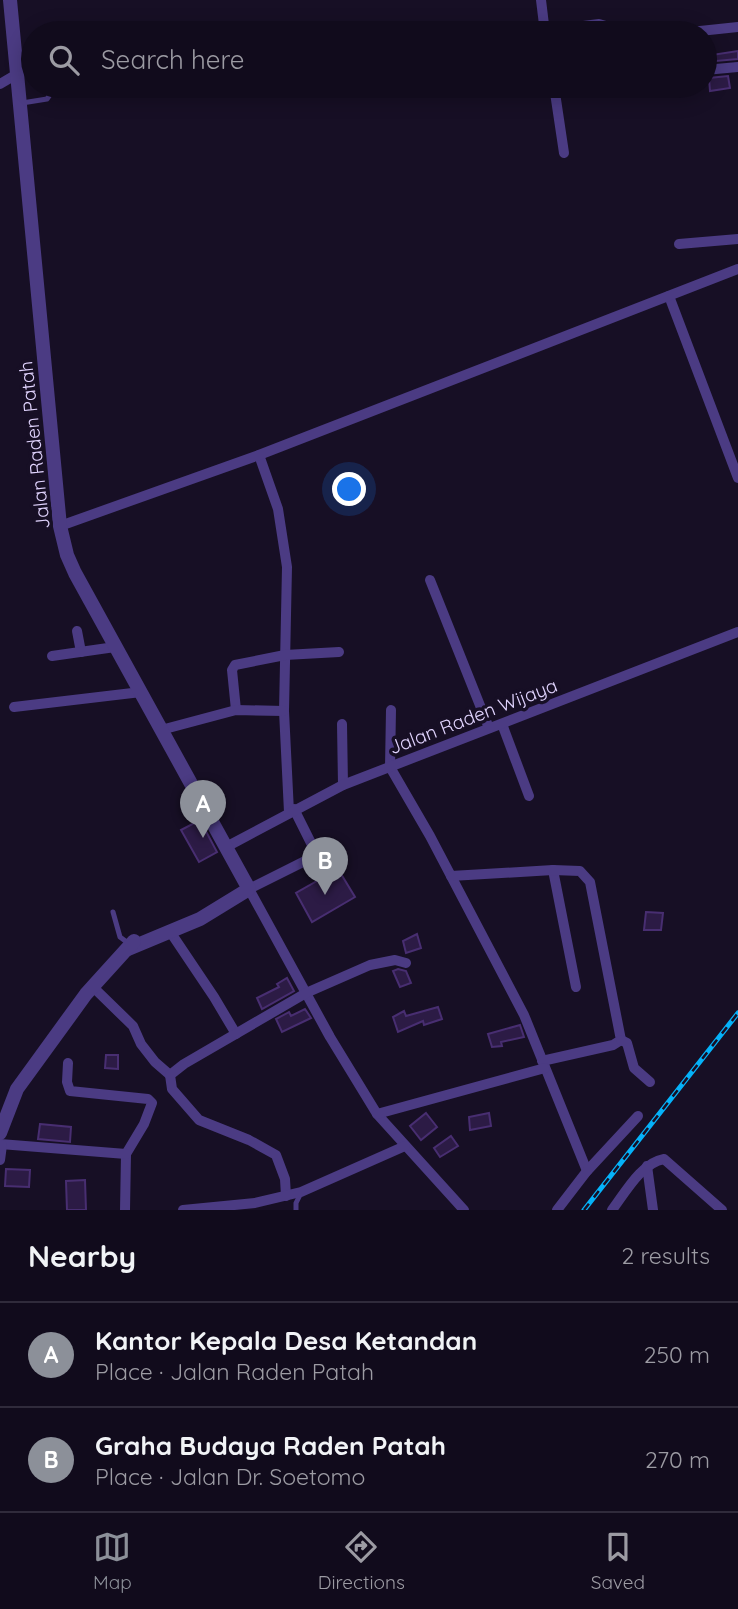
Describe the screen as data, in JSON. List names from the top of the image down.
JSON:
{
  "streets": {
    "street": ["Jalan Raden Patah", "Jalan Raden Wijaya"]
  },
  "crossings": [
    ["Jalan Raden Patah", "Jalan Raden Wijaya"]
  ],
  "page": {
    "search": "Search here",
    "pins": ["A", "B"],
    "heading": ["Nearby", "2 results"],
    "list": [
      {
        "mark": "A",
        "name": "Kantor Kepala Desa Ketandan",
        "note": "Place · Jalan Raden Patah",
        "value": "250 m"
      },
      {
        "mark": "B",
        "name": "Graha Budaya Raden Patah",
        "note": "Place · Jalan Dr. Soetomo",
        "value": "270 m"
      }
    ],
    "nav": ["Map", "Directions", "Saved"]
  }
}
